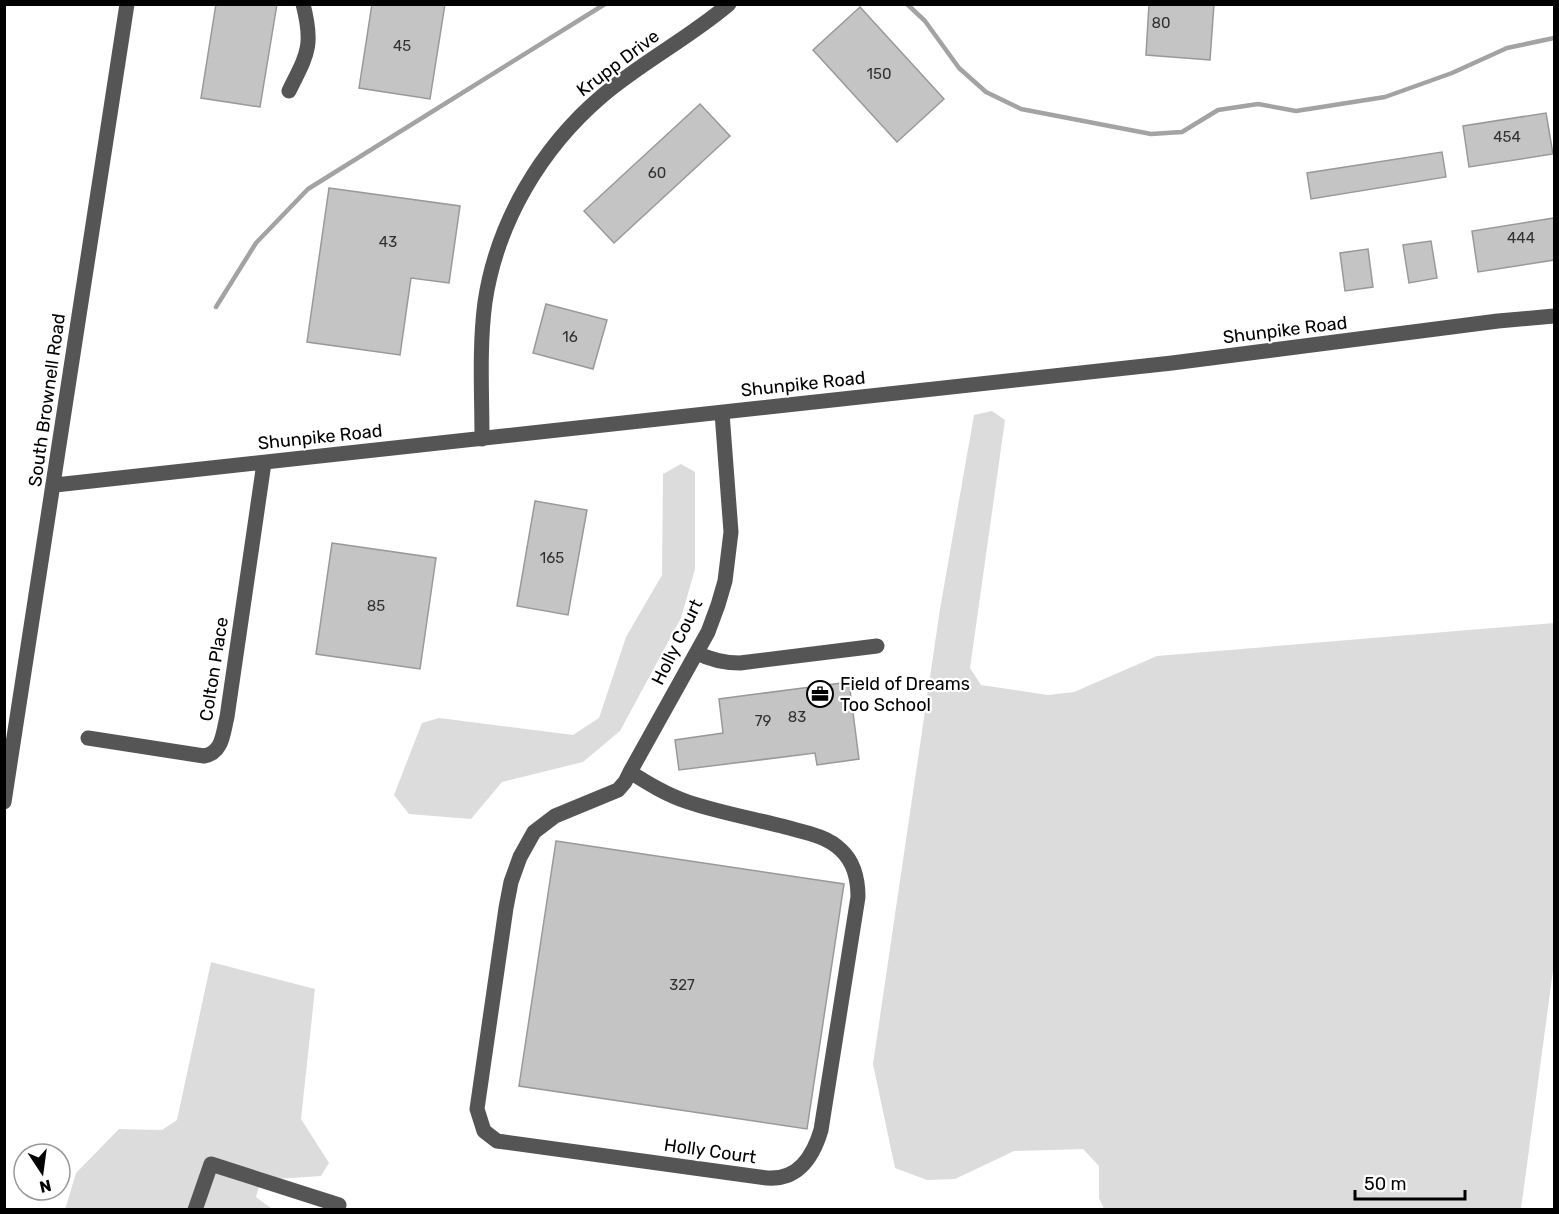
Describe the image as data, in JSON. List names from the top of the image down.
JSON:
{
  "streets": {
    "street": [
      "Krupp Drive",
      "Shunpike Road",
      "South Brownell Road",
      "Holly Court",
      "Colton Place"
    ]
  },
  "crossings": [
    ["Krupp Drive", "Shunpike Road"],
    ["Shunpike Road", "South Brownell Road"],
    ["Shunpike Road", "Holly Court"],
    ["Shunpike Road", "Colton Place"]
  ],
  "places": {
    "office": ["Field of Dreams Too School"]
  },
  "house_numbers": [
    "80",
    "45",
    "150",
    "454",
    "60",
    "444",
    "43",
    "16",
    "165",
    "85",
    "83",
    "79",
    "327"
  ],
  "scale_bar": "50 m",
  "north": "bottom"
}
